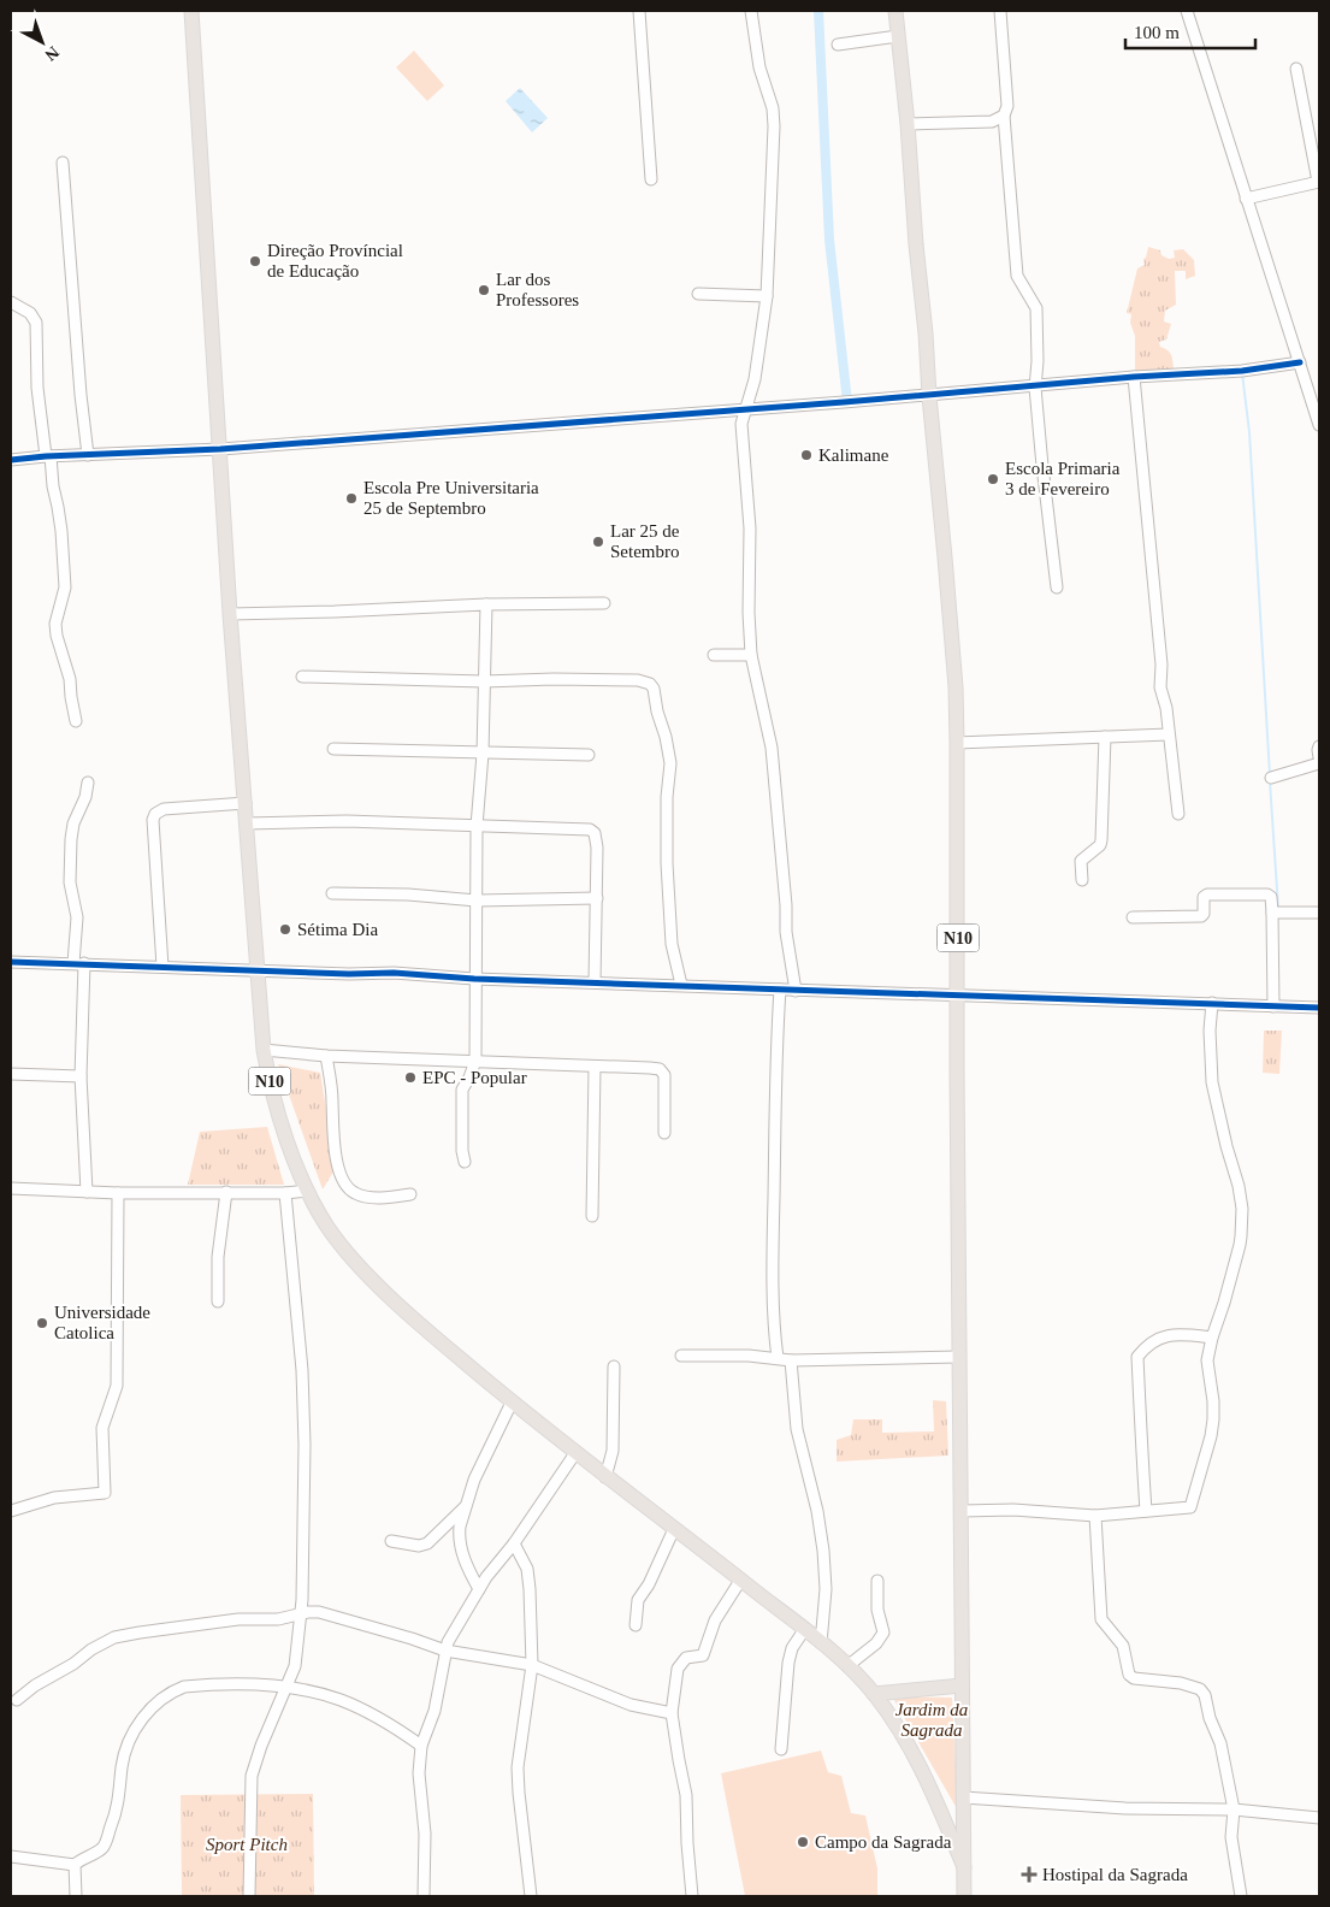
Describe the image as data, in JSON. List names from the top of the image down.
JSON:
{
  "streets": {
    "main road": ["N10"]
  },
  "parks": ["Jardim da Sagrada", "Sport Pitch"],
  "places": {
    "other": [
      "Direção Províncial de Educação",
      "Lar dos Professores",
      "Kalimane",
      "Escola Primaria 3 de Fevereiro",
      "Escola Pre Universitaria 25 de Septembro",
      "Lar 25 de Setembro",
      "Sétima Dia",
      "EPC - Popular",
      "Universidade Catolica",
      "Campo da Sagrada"
    ],
    "health": ["Hostipal da Sagrada"]
  },
  "scale_bar": "100 m",
  "north": "bottom right"
}
